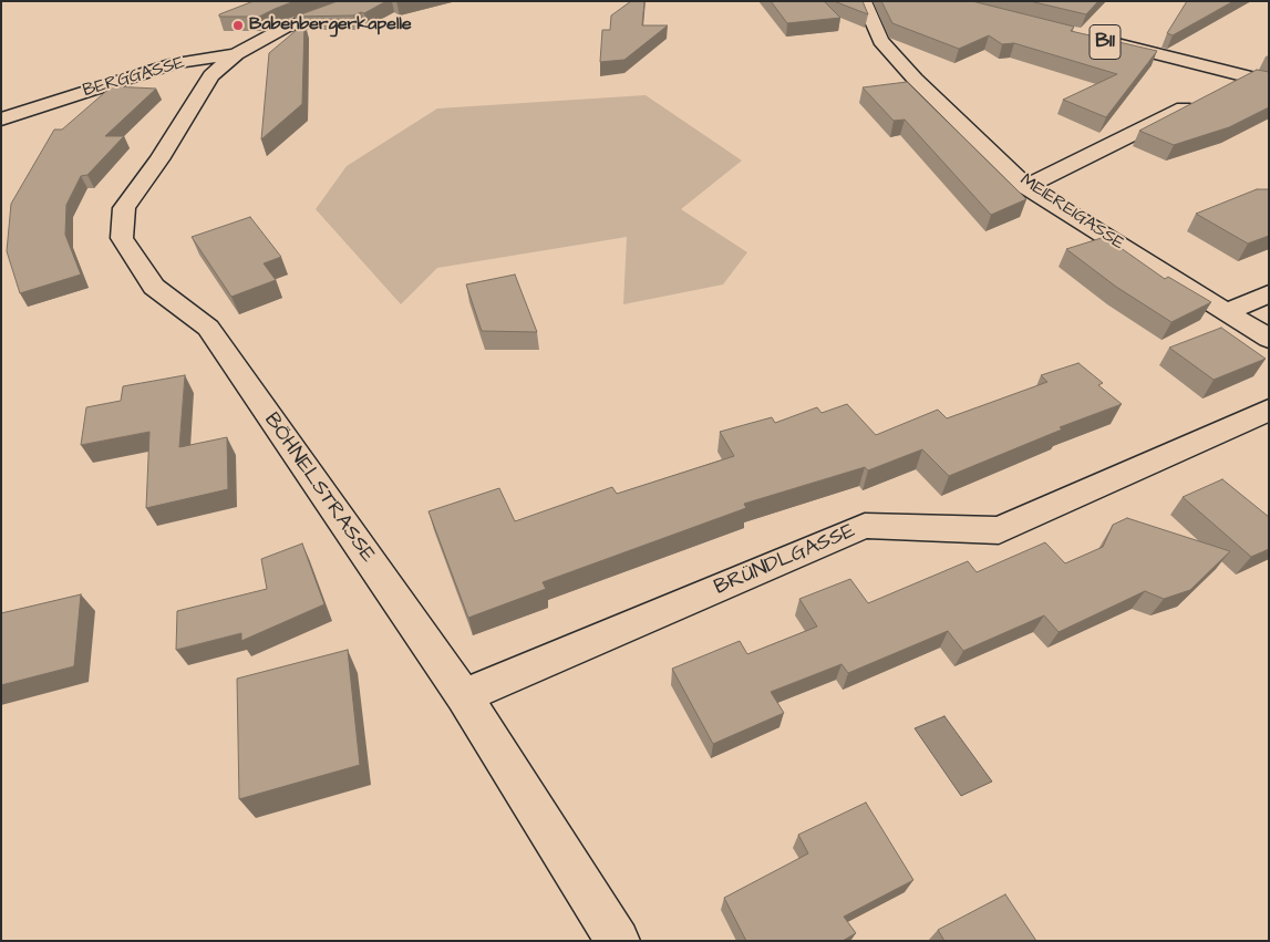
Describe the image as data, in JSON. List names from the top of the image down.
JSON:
{
  "streets": {
    "street": [
      "B11",
      "BERGGASSE",
      "MEIEREIGASSE",
      "BÖHNELSTRASSE",
      "BRÜNDLGASSE"
    ]
  },
  "crossings": [
    ["BERGGASSE", "BÖHNELSTRASSE"],
    ["BÖHNELSTRASSE", "BRÜNDLGASSE"]
  ],
  "places": ["Babenbergerkapelle"]
}
